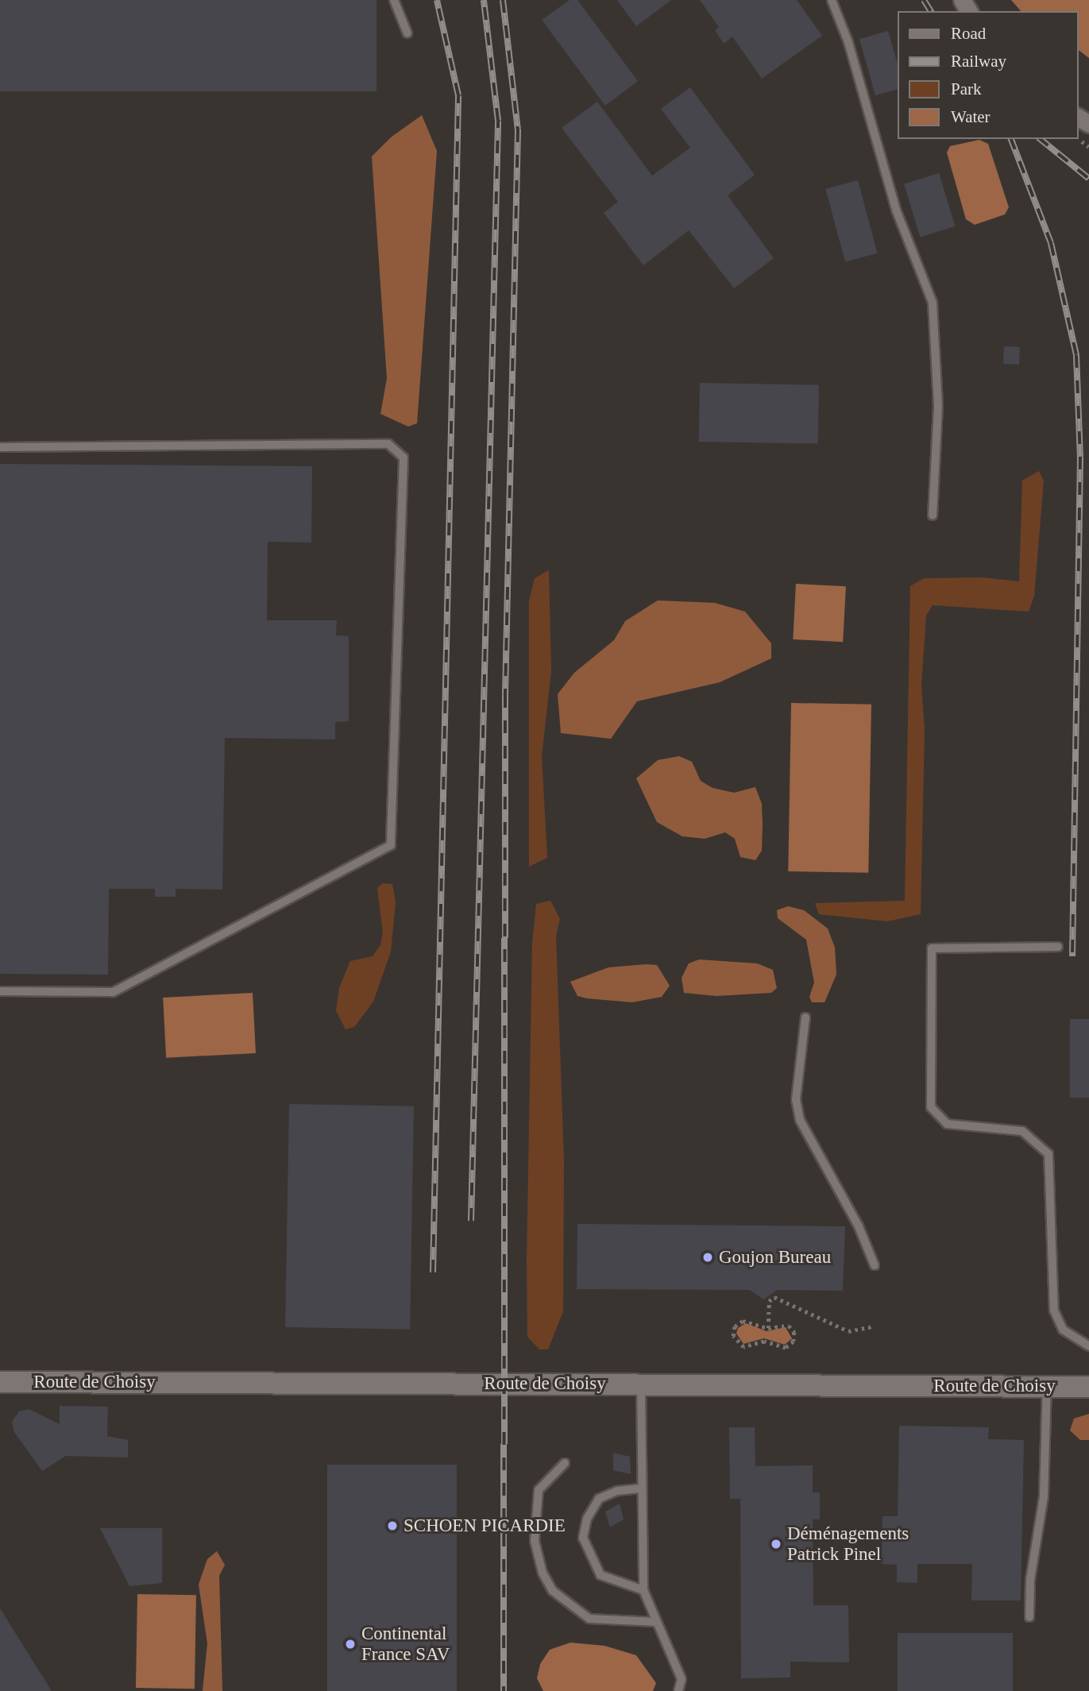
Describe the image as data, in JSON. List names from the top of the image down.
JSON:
{
  "streets": {
    "street": ["Route de Choisy"]
  },
  "places": [
    "Goujon Bureau",
    "SCHOEN PICARDIE",
    "Déménagements Patrick Pinel",
    "Continental France SAV"
  ],
  "legend": [
    "Road",
    "Railway",
    "Park",
    "Water"
  ]
}
